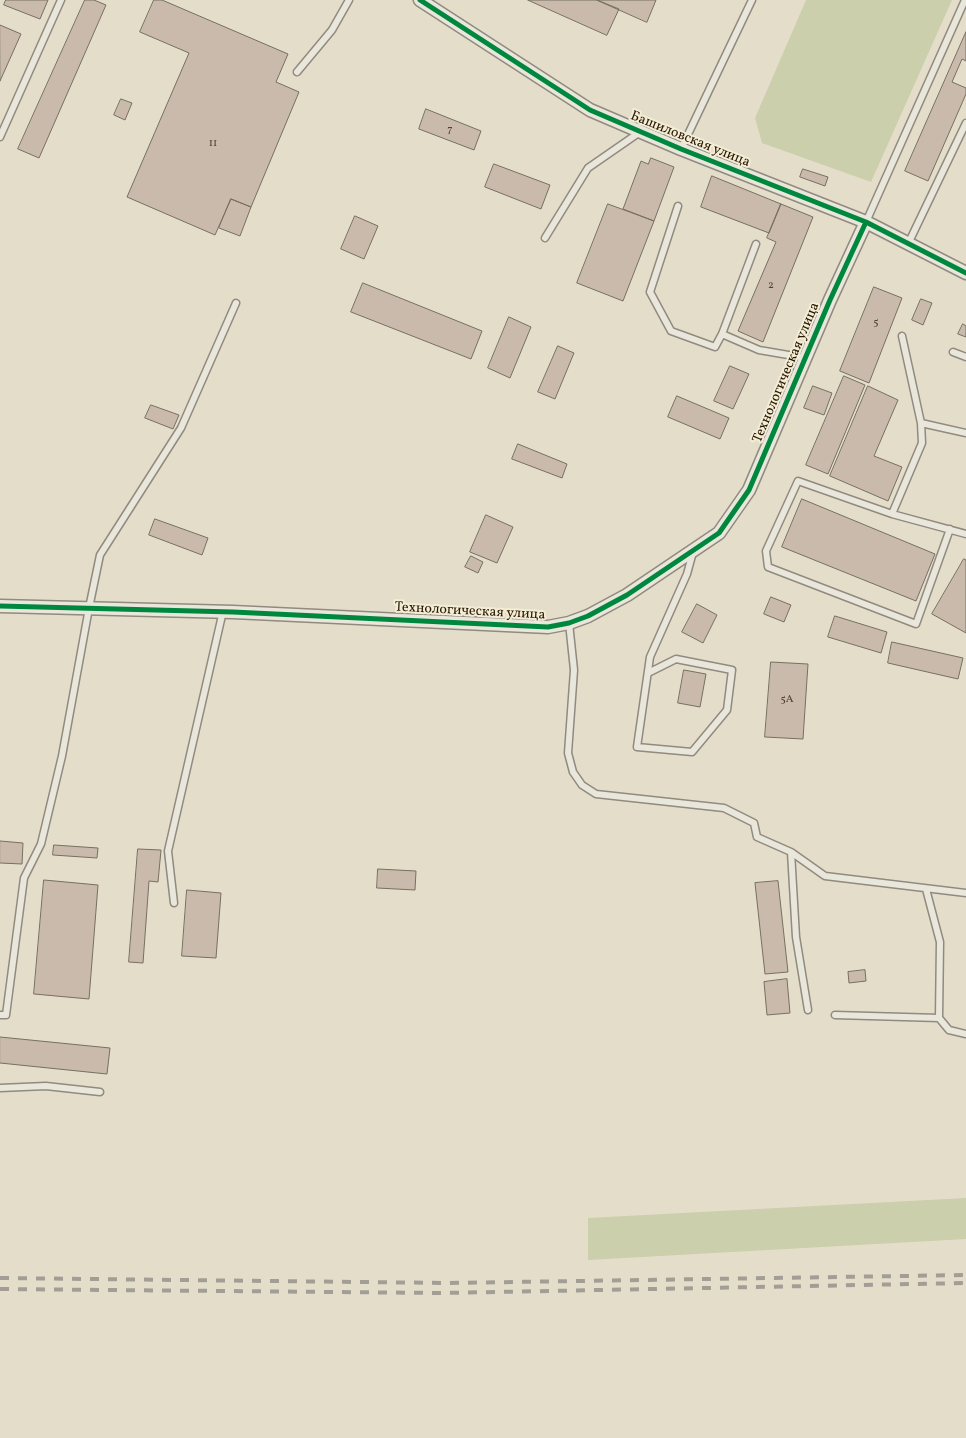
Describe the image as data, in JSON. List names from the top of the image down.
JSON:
{
  "streets": {
    "street": ["Башиловская улица", "Технологическая улица"]
  },
  "crossings": [
    ["Башиловская улица", "Технологическая улица"]
  ],
  "house_numbers": [
    "7",
    "11",
    "2",
    "5",
    "5А"
  ]
}
